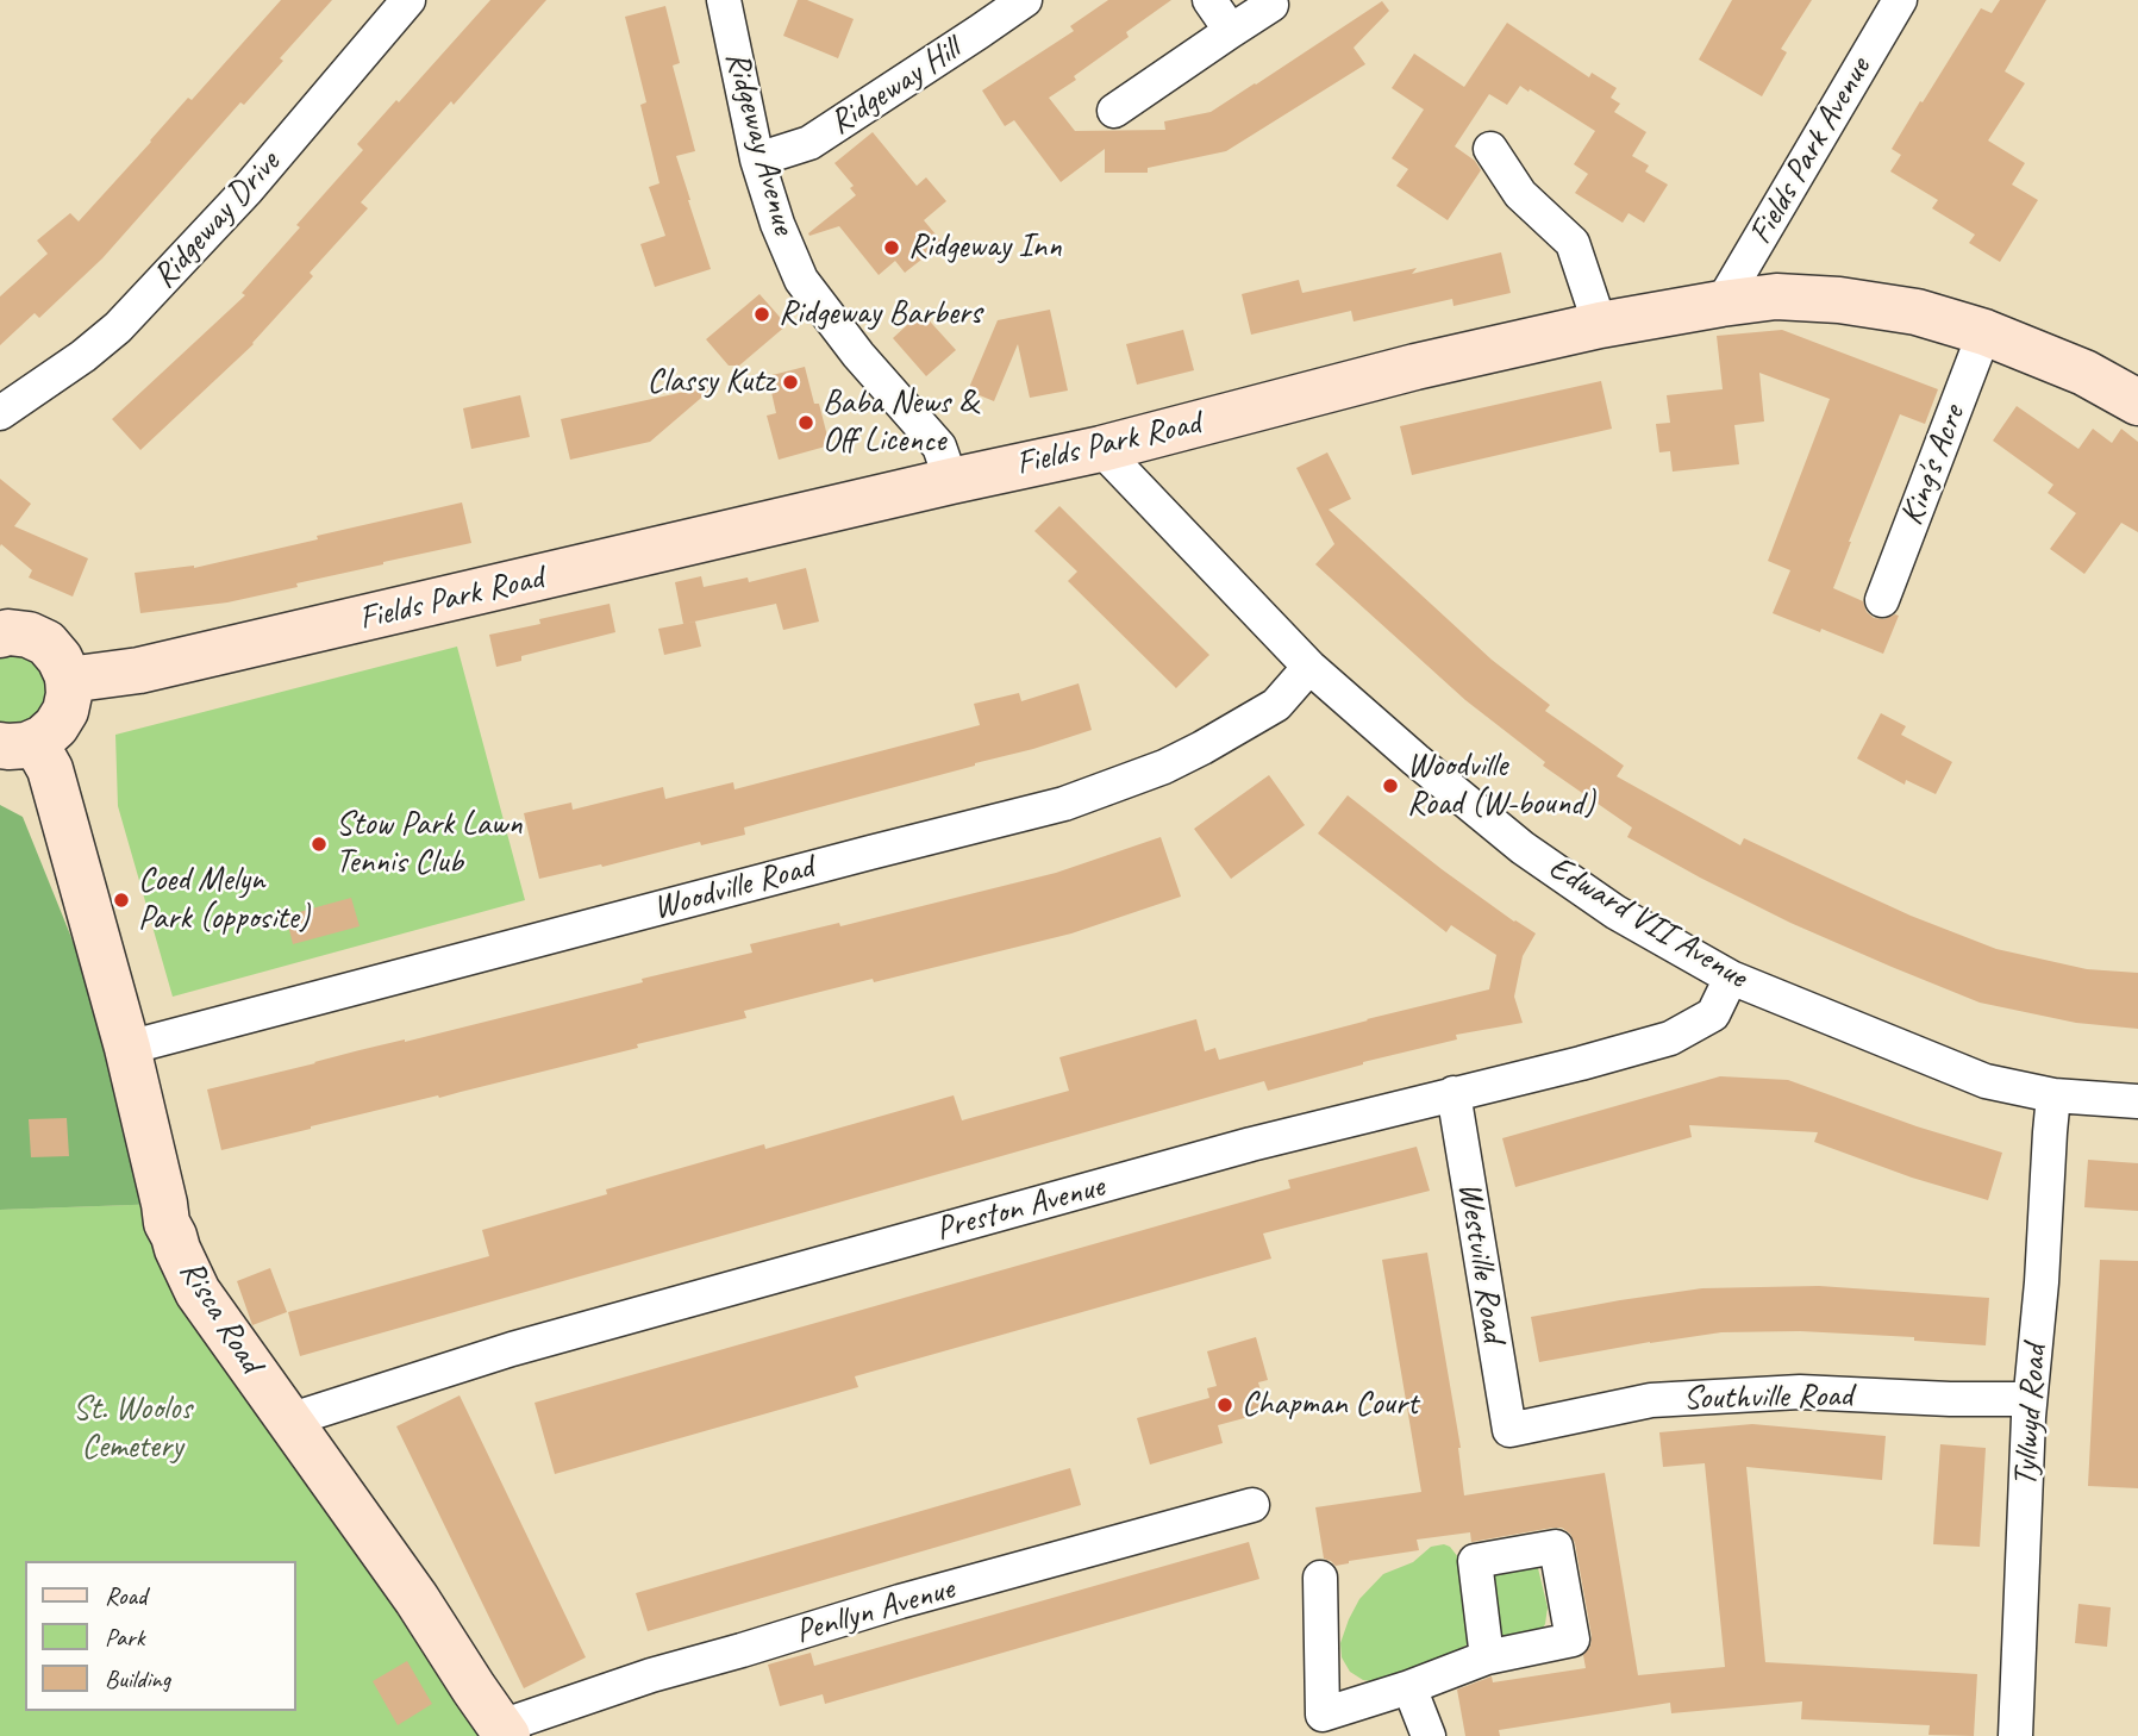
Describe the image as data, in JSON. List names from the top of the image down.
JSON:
{
  "streets": {
    "main road": ["Fields Park Road", "Risca Road"],
    "street": [
      "Ridgeway Hill",
      "Ridgeway Avenue",
      "Fields Park Avenue",
      "Ridgeway Drive",
      "King's Acre",
      "Woodville Road",
      "Edward VII Avenue",
      "Preston Avenue",
      "Westville Road",
      "Southville Road",
      "Tyllwyd Road",
      "Penllyn Avenue"
    ]
  },
  "crossings": [
    ["Ridgeway Hill", "Ridgeway Avenue"],
    ["Ridgeway Avenue", "Fields Park Road"],
    ["Fields Park Avenue", "Fields Park Road"],
    ["Fields Park Road", "King's Acre"],
    ["Fields Park Road", "Edward VII Avenue"],
    ["Woodville Road", "Edward VII Avenue"],
    ["Woodville Road", "Risca Road"],
    ["Edward VII Avenue", "Preston Avenue"],
    ["Edward VII Avenue", "Tyllwyd Road"],
    ["Preston Avenue", "Westville Road"],
    ["Preston Avenue", "Risca Road"],
    ["Westville Road", "Southville Road"],
    ["Risca Road", "Penllyn Avenue"],
    ["Southville Road", "Tyllwyd Road"]
  ],
  "parks": ["St. Woolos Cemetery"],
  "places": [
    "Ridgeway Inn",
    "Ridgeway Barbers",
    "Classy Kutz",
    "Baba News & Off Licence",
    "Woodville Road (W-bound)",
    "Stow Park Lawn Tennis Club",
    "Coed Melyn Park (opposite)",
    "Chapman Court"
  ],
  "legend": ["Road", "Park", "Building"]
}
